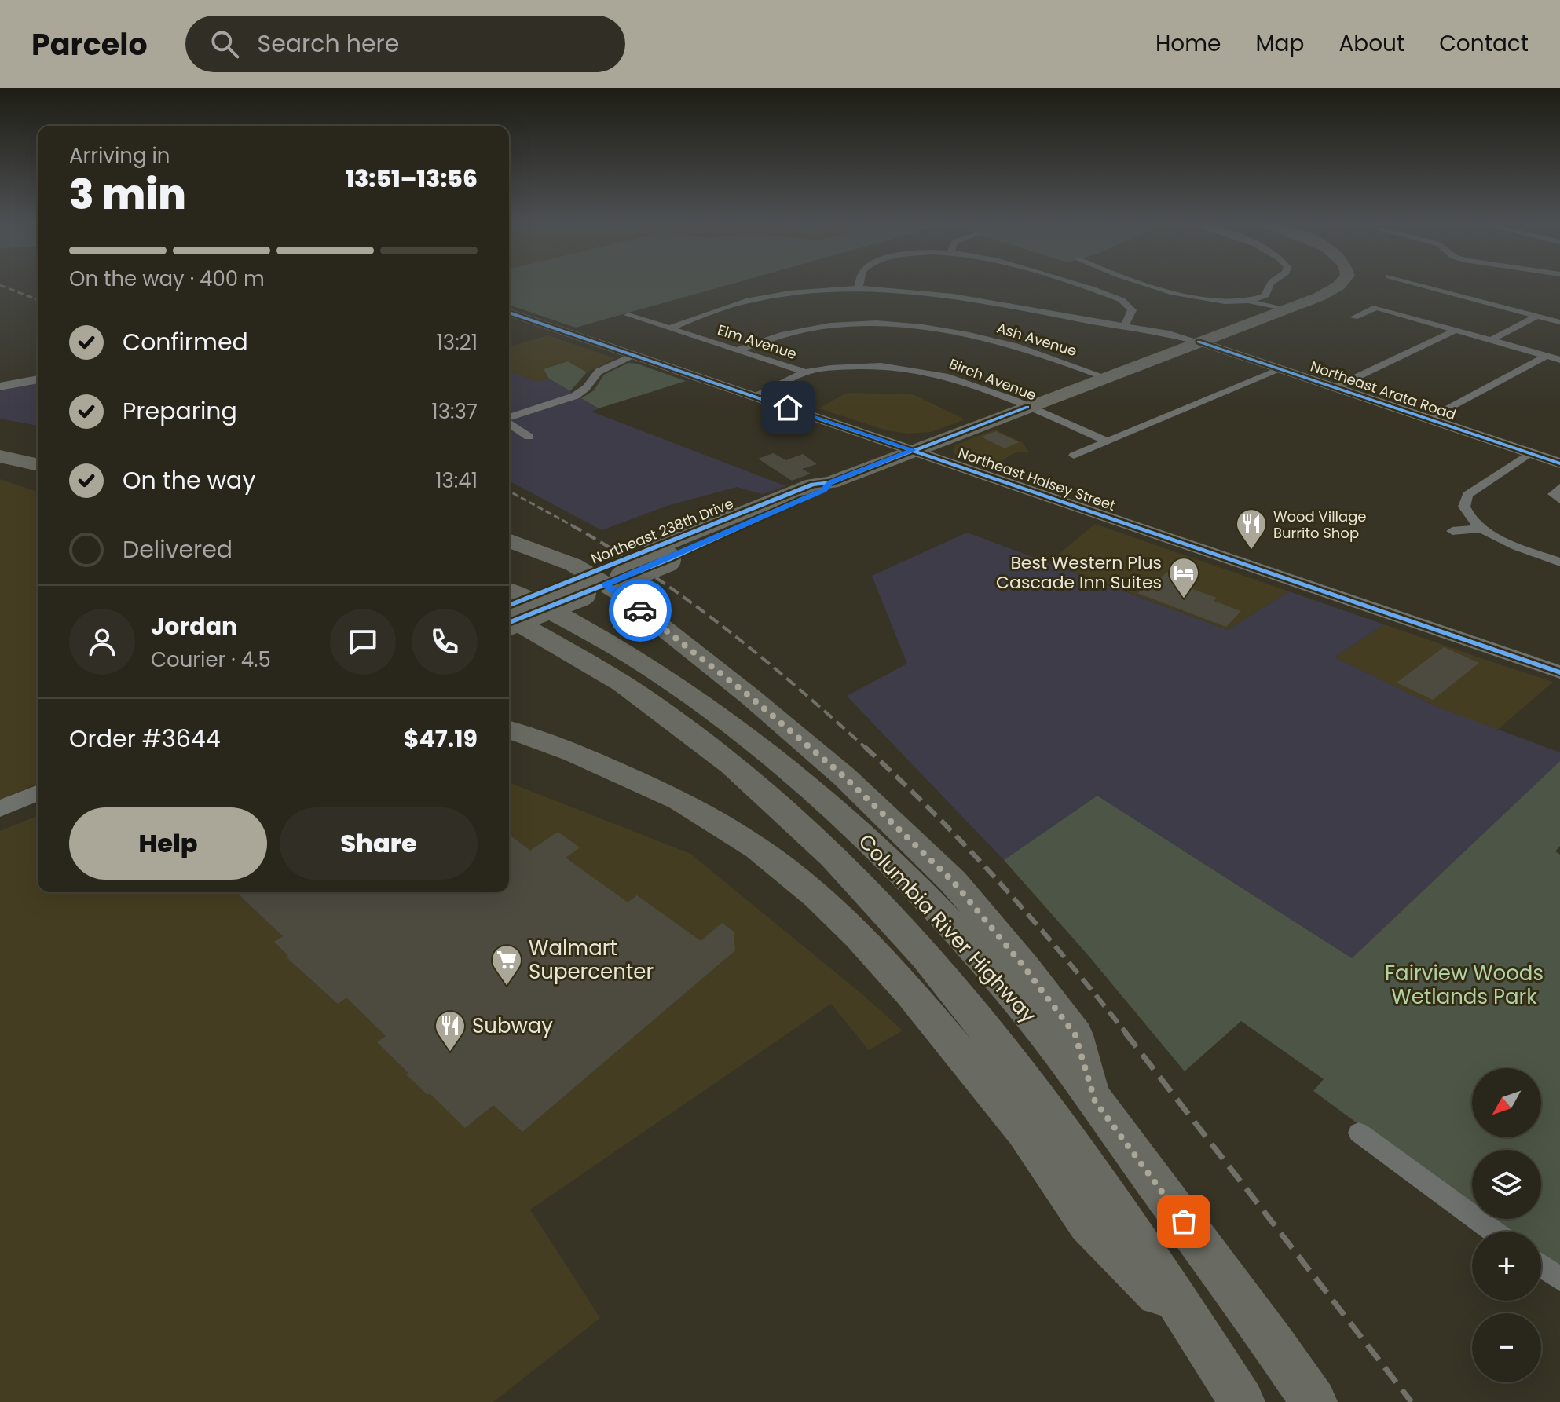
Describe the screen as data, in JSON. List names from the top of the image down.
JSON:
{
  "streets": {
    "highway": ["Northeast 238th Drive", "Columbia River Highway"],
    "street": [
      "Ash Avenue",
      "Elm Avenue",
      "Birch Avenue",
      "Northeast Arata Road",
      "Northeast Halsey Street"
    ]
  },
  "crossings": [
    ["Ash Avenue", "Elm Avenue"],
    ["Ash Avenue", "Northeast 238th Drive"],
    ["Elm Avenue", "Birch Avenue"],
    ["Birch Avenue", "Northeast Halsey Street"],
    ["Birch Avenue", "Northeast 238th Drive"],
    ["Northeast Arata Road", "Northeast 238th Drive"],
    ["Northeast Halsey Street", "Northeast 238th Drive"]
  ],
  "parks": ["Fairview Woods Wetlands Park"],
  "places": {
    "restaurant": ["Wood Village Burrito Shop", "Subway"],
    "hotel": ["Best Western Plus Cascade Inn Suites"],
    "supermarket": ["Walmart Supercenter"]
  },
  "north": "bottom left",
  "page": {
    "header": "Parcelo",
    "search": "Search here",
    "nav": [
      "Home",
      "Map",
      "About",
      "Contact"
    ],
    "heading": ["3 min", "Arriving in", "13:51–13:56"],
    "panel": [
      "Jordan",
      "Courier · 4.5",
      "Order #3644",
      "$47.19"
    ],
    "bar": "On the way · 400 m",
    "list": [
      ["Confirmed", "13:21"],
      ["Preparing", "13:37"],
      ["On the way", "13:41"],
      "Delivered"
    ],
    "buttons": ["Help", "Share"],
    "map_buttons": ["+", "−"]
  }
}
